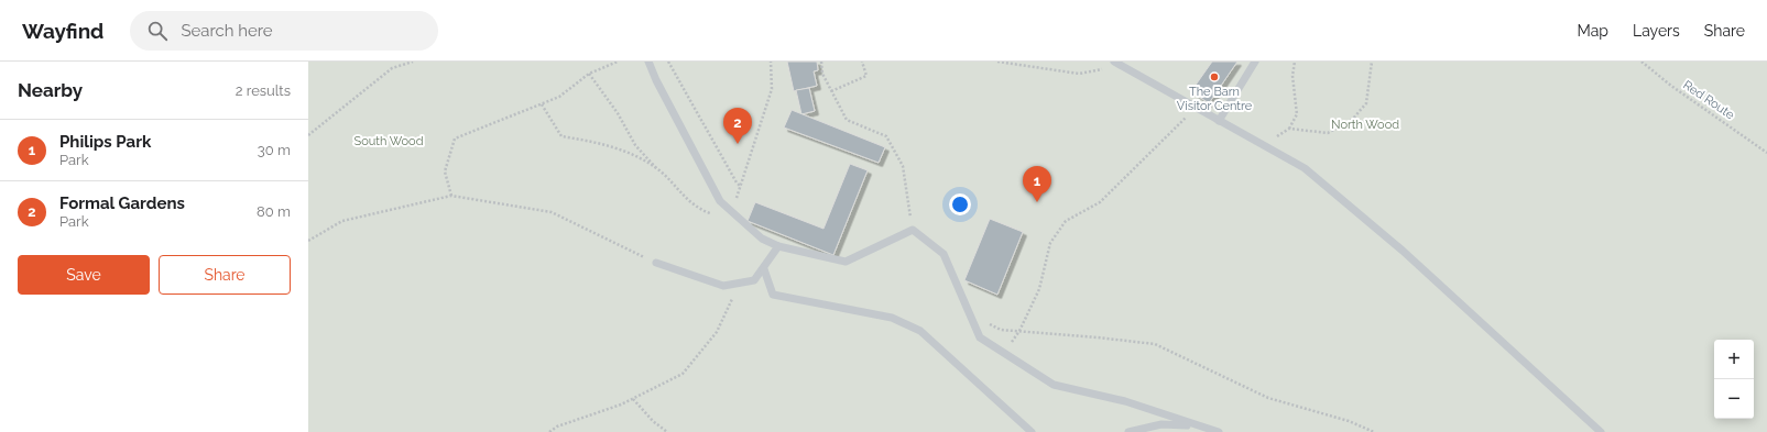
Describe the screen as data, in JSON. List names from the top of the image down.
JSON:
{
  "streets": {
    "path": ["Red Route"]
  },
  "parks": ["North Wood", "South Wood"],
  "places": ["The Barn Visitor Centre"],
  "page": {
    "header": "Wayfind",
    "search": "Search here",
    "nav": ["Map", "Layers", "Share"],
    "heading": ["Nearby", "2 results"],
    "pins": ["2", "1"],
    "list": [
      {
        "mark": "1",
        "name": "Philips Park",
        "note": "Park",
        "value": "30 m"
      },
      {
        "mark": "2",
        "name": "Formal Gardens",
        "note": "Park",
        "value": "80 m"
      }
    ],
    "buttons": ["Save", "Share"],
    "map_buttons": ["+", "−"]
  }
}
